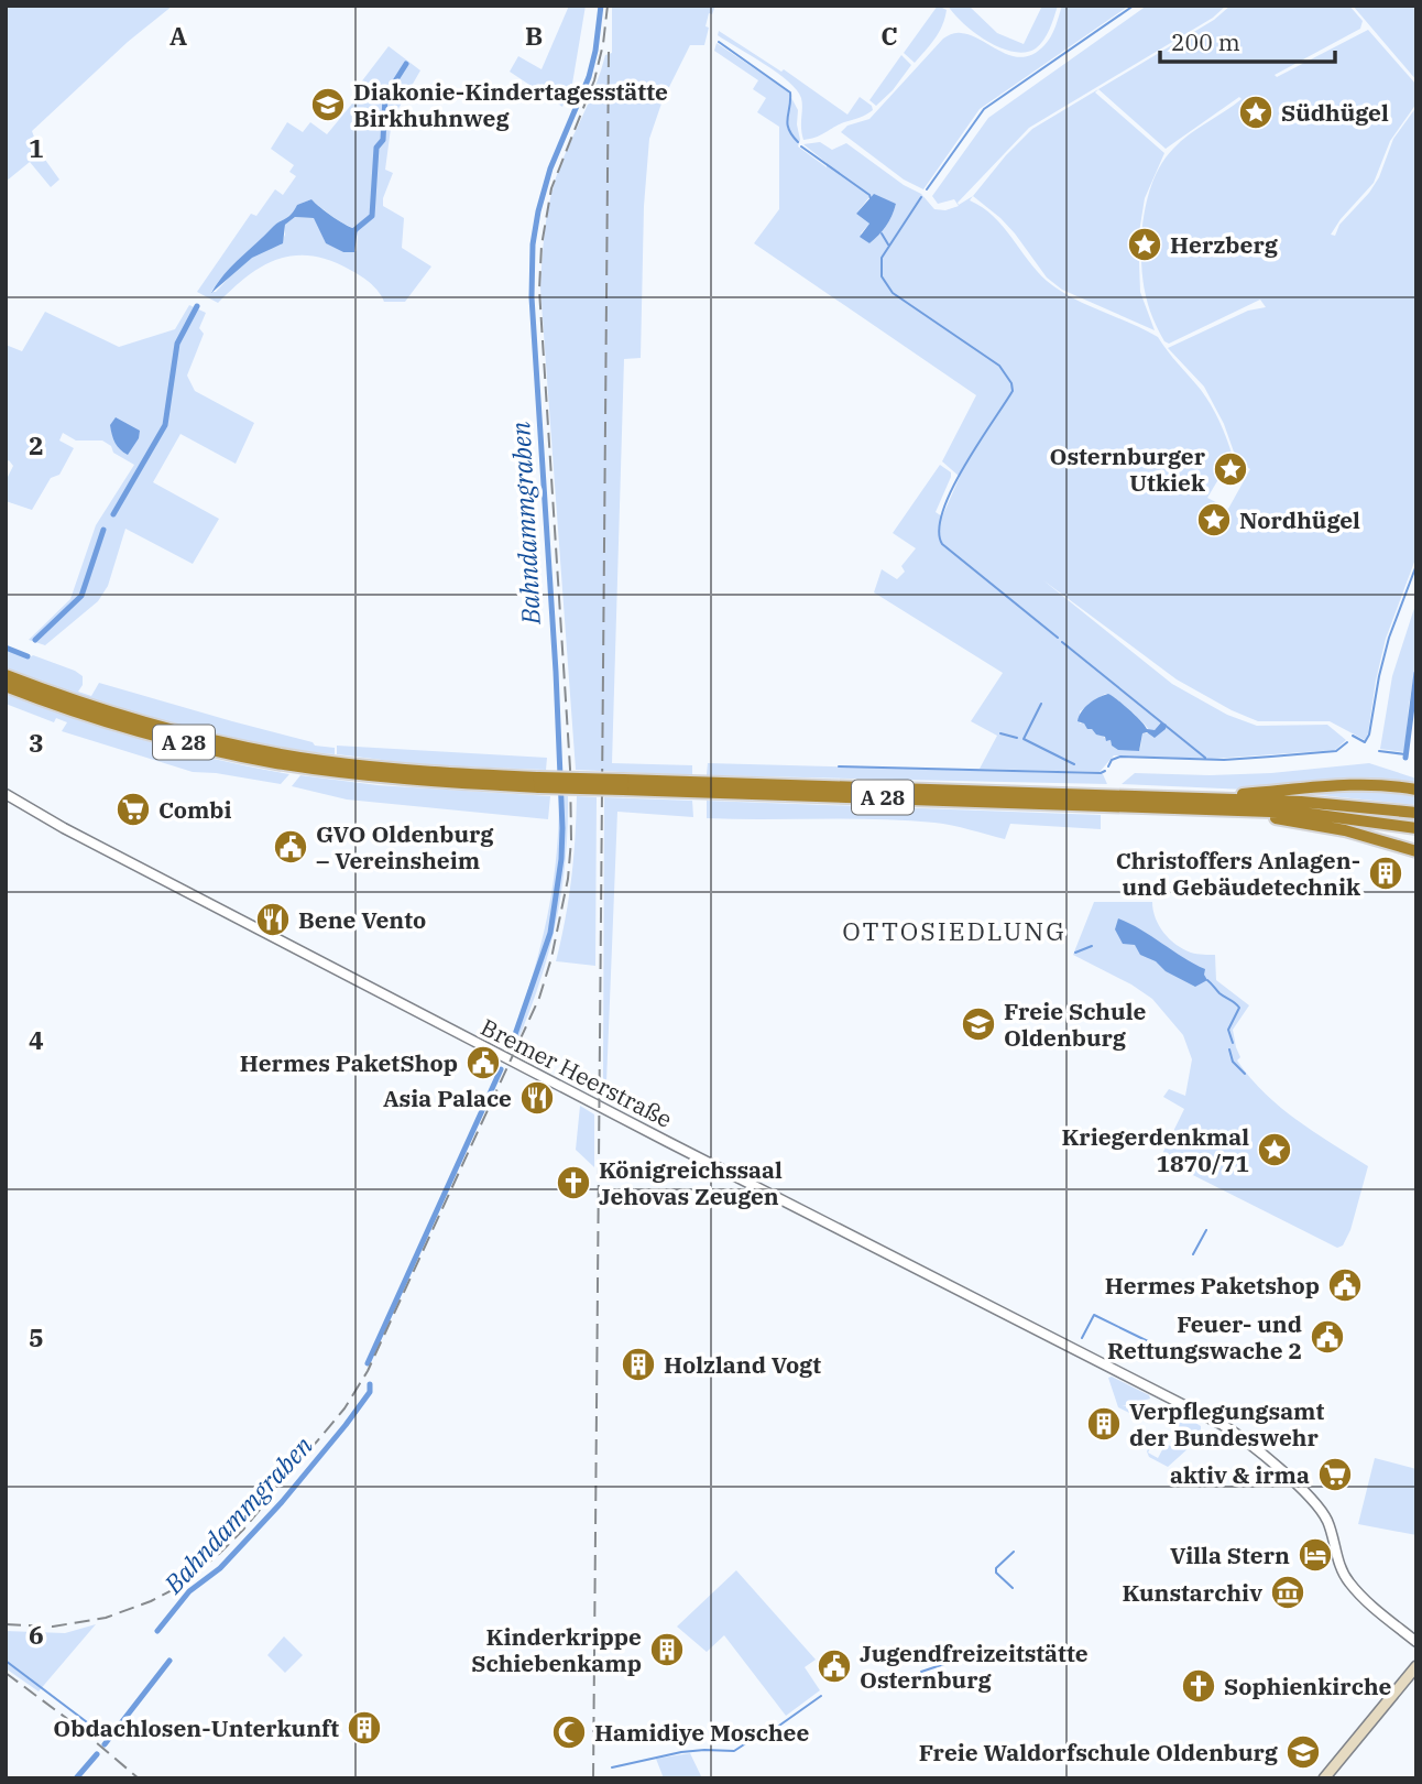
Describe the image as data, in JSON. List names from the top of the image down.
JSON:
{
  "streets": {
    "highway": ["A 28"],
    "street": ["Bremer Heerstraße"]
  },
  "districts": ["OTTOSIEDLUNG"],
  "water": ["Bahndammgraben"],
  "places": {
    "school or university": ["Diakonie-Kindertagesstätte Birkhuhnweg", "Freie Schule Oldenburg", "Freie Waldorfschule Oldenburg"],
    "place": [
      "Südhügel",
      "Herzberg",
      "Osternburger Utkiek",
      "Nordhügel",
      "Kriegerdenkmal 1870/71"
    ],
    "supermarket": ["Combi", "aktiv & irma"],
    "public building": [
      "GVO Oldenburg – Vereinsheim",
      "Hermes PaketShop",
      "Hermes Paketshop",
      "Feuer- und Rettungswache 2",
      "Jugendfreizeitstätte Osternburg"
    ],
    "building": [
      "Christoffers Anlagen- und Gebäudetechnik",
      "Holzland Vogt",
      "Verpflegungsamt der Bundeswehr",
      "Kinderkrippe Schiebenkamp",
      "Obdachlosen-Unterkunft"
    ],
    "restaurant": ["Bene Vento", "Asia Palace"],
    "church": ["Königreichssaal Jehovas Zeugen", "Sophienkirche"],
    "hotel": ["Villa Stern"],
    "museum": ["Kunstarchiv"],
    "mosque": ["Hamidiye Moschee"]
  },
  "scale_bar": "200 m",
  "grid": {
    "columns": ["A", "B", "C"],
    "rows": [
      "1",
      "2",
      "3",
      "4",
      "5",
      "6"
    ]
  }
}
